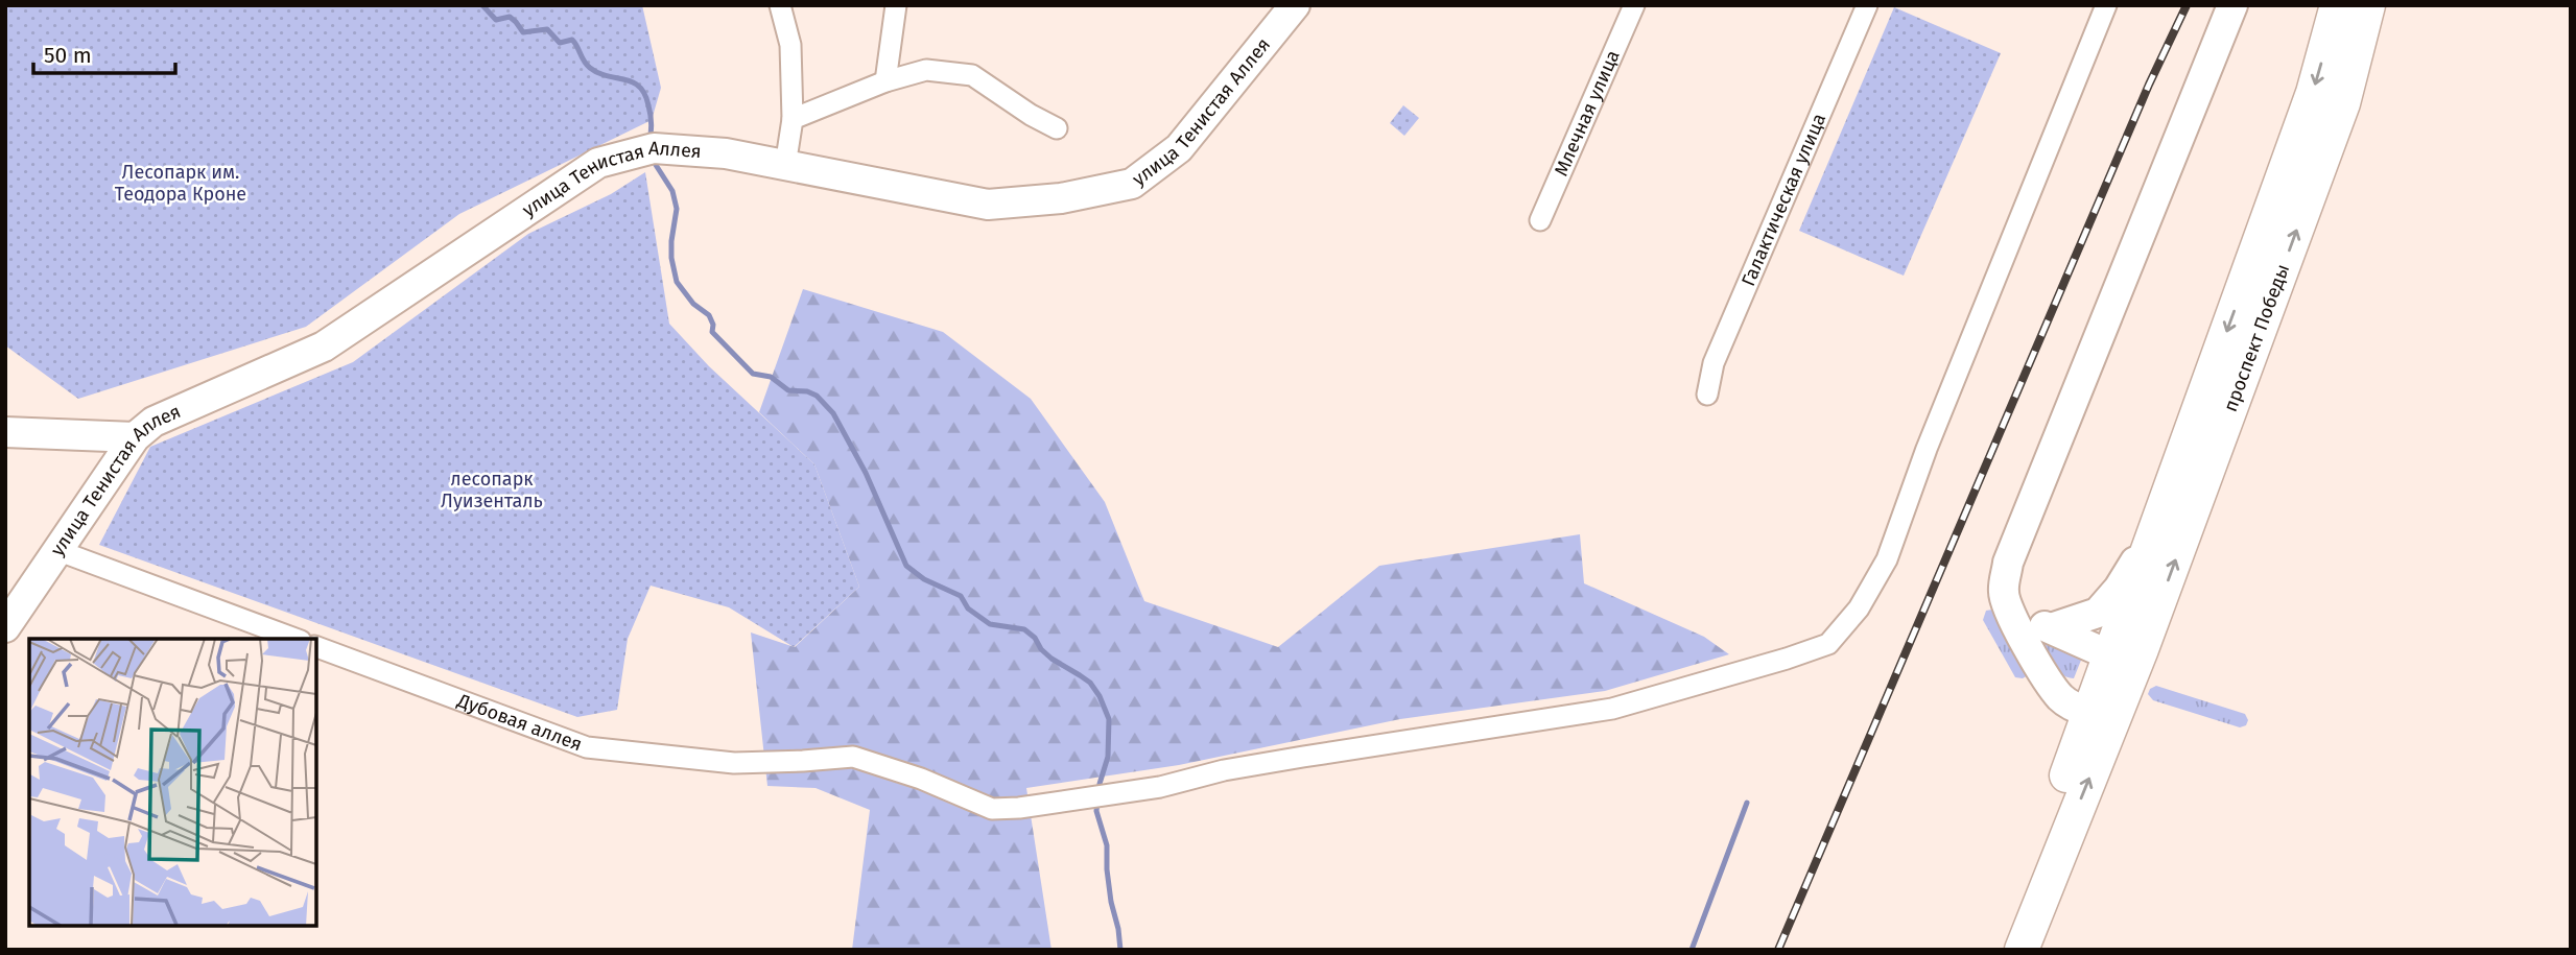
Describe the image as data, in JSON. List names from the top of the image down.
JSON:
{
  "streets": {
    "main road": ["проспект Победы"],
    "street": [
      "улица Тенистая Аллея",
      "Млечная улица",
      "Галактическая улица",
      "Дубовая аллея"
    ]
  },
  "parks": ["Лесопарк им. Теодора Кроне", "лесопарк Луизенталь"],
  "scale_bar": "50 m"
}
